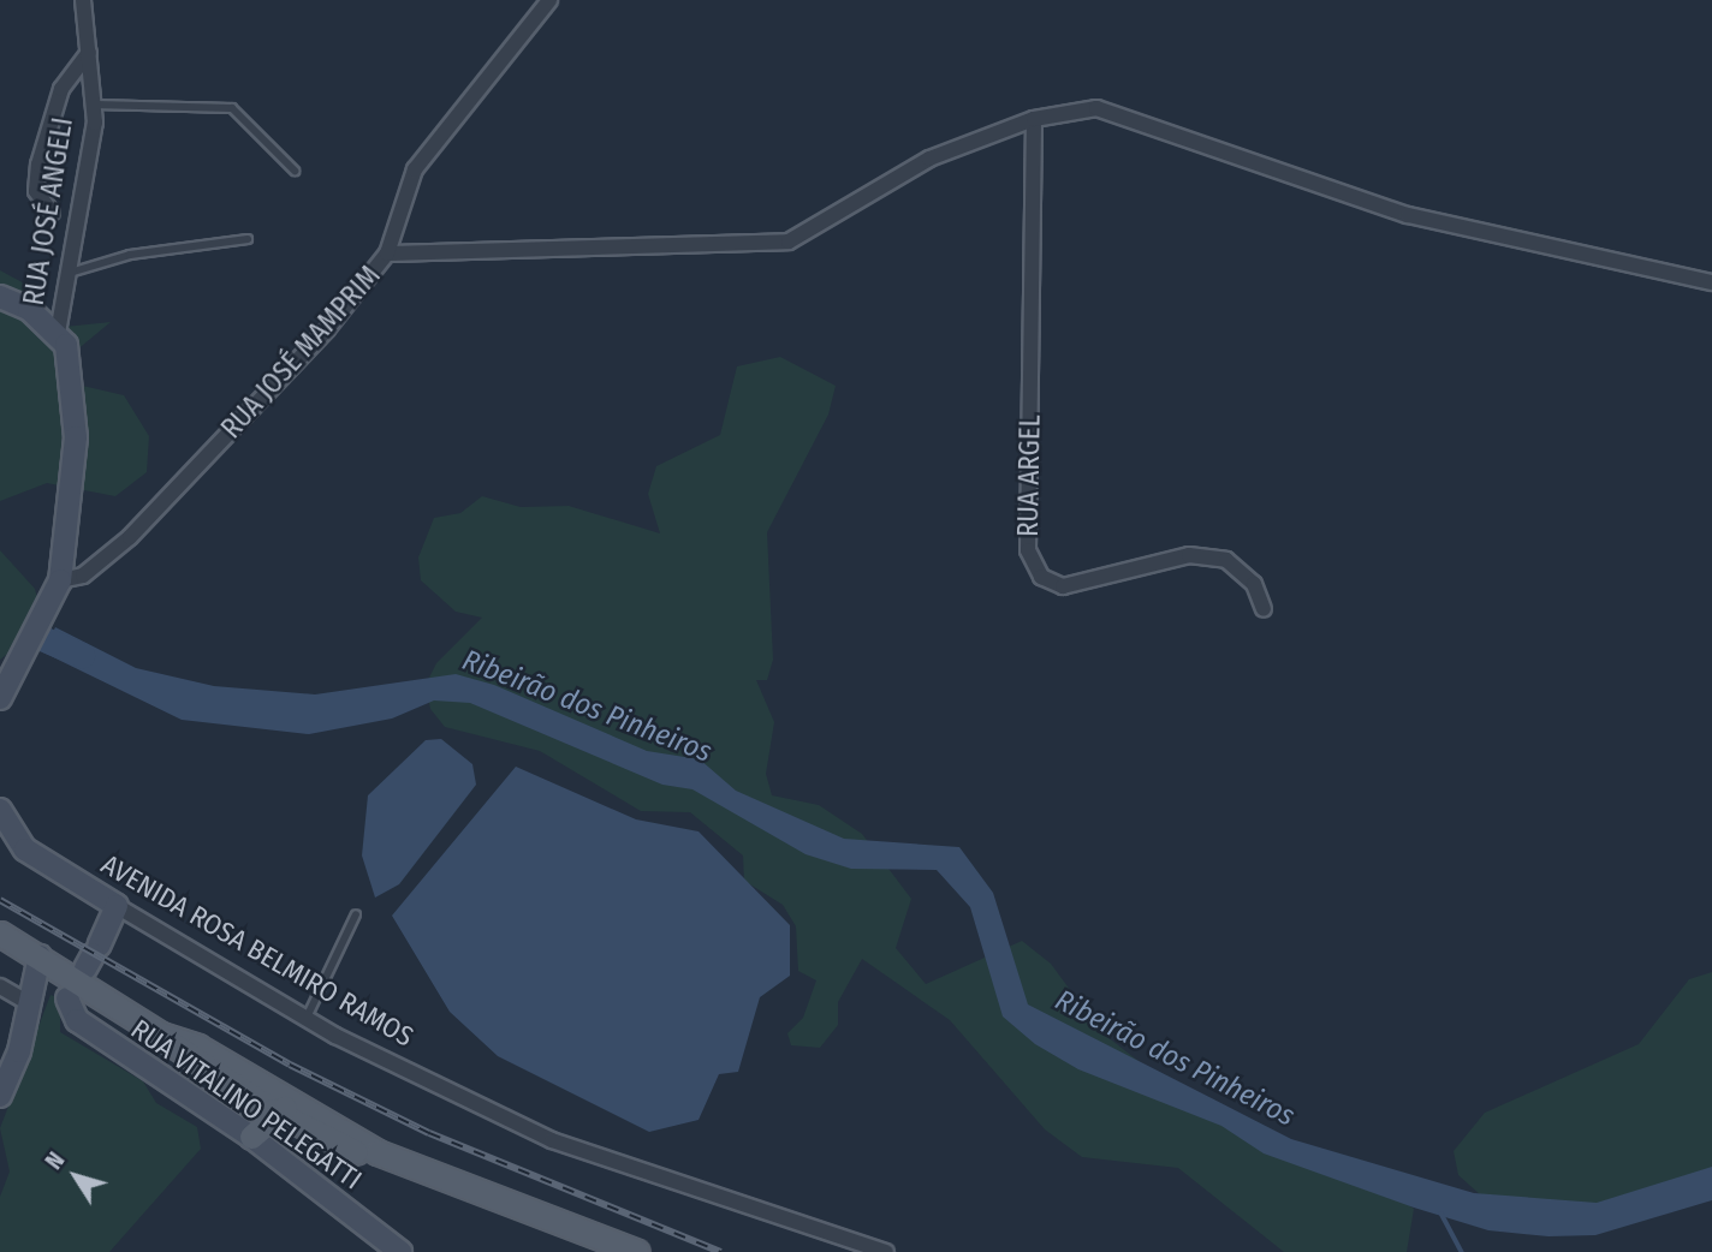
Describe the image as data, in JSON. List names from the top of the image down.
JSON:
{
  "streets": {
    "main road": ["AVENIDA ROSA BELMIRO RAMOS", "RUA VITALINO PELEGATTI"],
    "street": ["RUA JOSÉ ANGELI", "RUA JOSÉ MAMPRIM", "RUA ARGEL"]
  },
  "water": ["Ribeirão dos Pinheiros"],
  "north": "top left"
}
